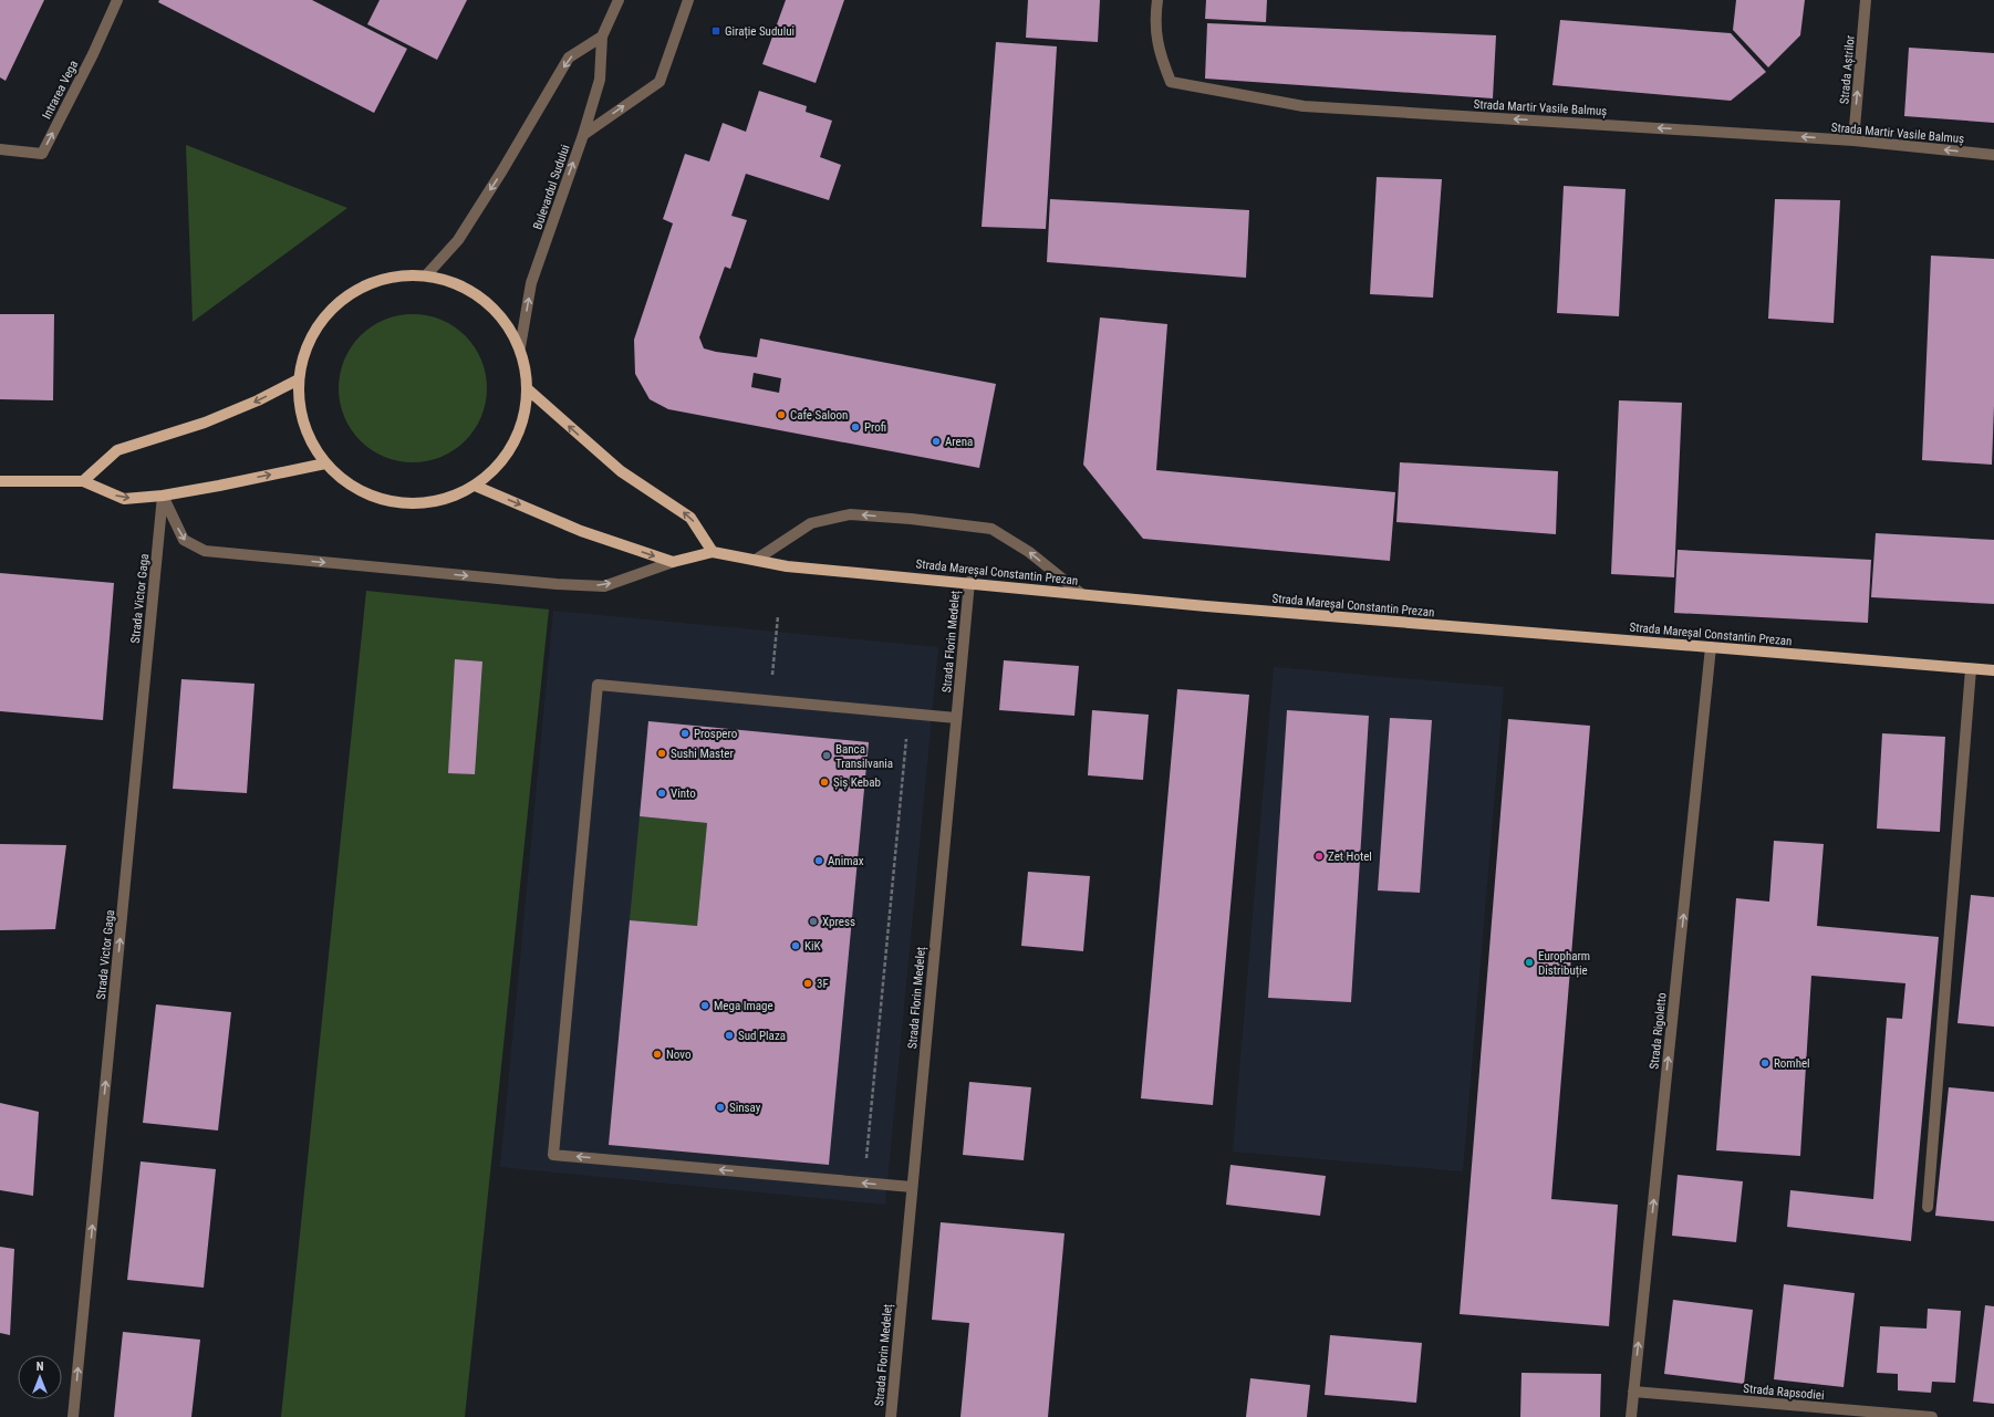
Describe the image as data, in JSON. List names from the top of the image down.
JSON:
{
  "streets": {
    "main road": ["Strada Mareșal Constantin Prezan"],
    "street": [
      "Strada Aștrilor",
      "Intrarea Vega",
      "Strada Martir Vasile Balmuș",
      "Bulevardul Sudului",
      "Strada Victor Gaga",
      "Strada Florin Medeleț",
      "Strada Rigoletto",
      "Strada Rapsodiei"
    ]
  },
  "crossings": [
    ["Strada Aștrilor", "Strada Martir Vasile Balmuș"],
    ["Strada Mareșal Constantin Prezan", "Strada Florin Medeleț"],
    ["Strada Mareșal Constantin Prezan", "Strada Rigoletto"],
    ["Strada Rigoletto", "Strada Rapsodiei"]
  ],
  "one_way": [
    "Strada Aștrilor",
    "Intrarea Vega",
    "Strada Martir Vasile Balmuș",
    "Strada Victor Gaga",
    "Strada Rigoletto"
  ],
  "places": {
    "transit": ["Girație Sudului"],
    "other": [
      "Cafe Saloon",
      "Profi",
      "Arena",
      "Prospero",
      "Sushi Master",
      "Banca Transilvania",
      "Șiș Kebab",
      "Vinto",
      "Zet Hotel",
      "Animax",
      "Xpress",
      "KiK",
      "Europharm Distribuție",
      "3F",
      "Mega Image",
      "Sud Plaza",
      "Novo",
      "Romhel",
      "Sinsay"
    ]
  },
  "north": "top"
}
